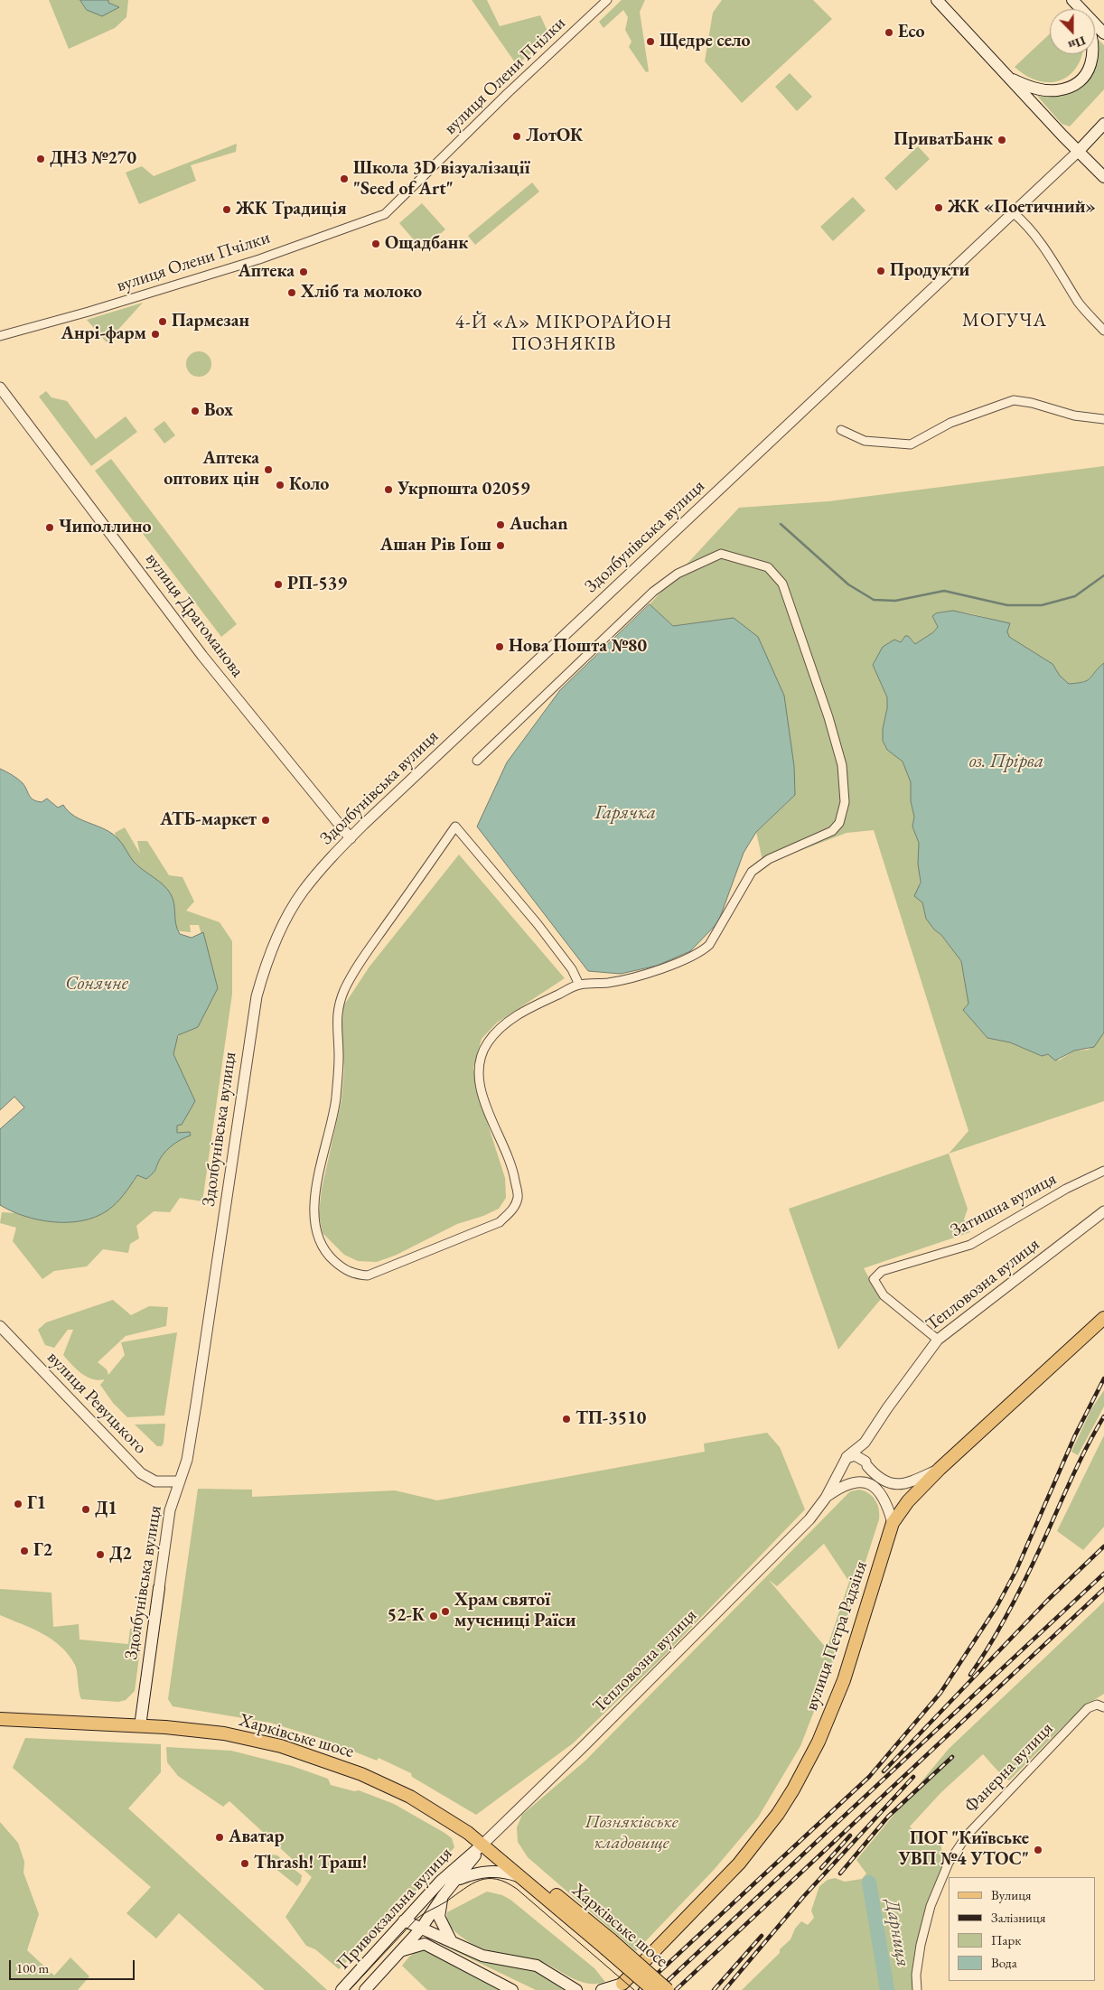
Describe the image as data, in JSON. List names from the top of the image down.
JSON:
{
  "streets": {
    "main road": [
      "Здолбунівська вулиця",
      "вулиця Петра Радзіня",
      "Харківське шосе",
      "Привокзальна вулиця"
    ],
    "street": [
      "вулиця Олени Пчілки",
      "вулиця Драгоманова",
      "Затишна вулиця",
      "Тепловозна вулиця",
      "вулиця Ревуцького",
      "Фанерна вулиця"
    ]
  },
  "crossings": [
    ["Здолбунівська вулиця", "вулиця Драгоманова"],
    ["Здолбунівська вулиця", "вулиця Ревуцького"],
    ["Здолбунівська вулиця", "Харківське шосе"],
    ["Затишна вулиця", "Тепловозна вулиця"],
    ["Тепловозна вулиця", "Харківське шосе"],
    ["Тепловозна вулиця", "Привокзальна вулиця"],
    ["Харківське шосе", "Привокзальна вулиця"]
  ],
  "districts": ["МОГУЧА", "4-Й «А» МІКРОРАЙОН ПОЗНЯКІВ"],
  "water": [
    "оз. Прірва",
    "Гарячка",
    "Сонячне",
    "Дарниця"
  ],
  "parks": ["Позняківське кладовище"],
  "places": [
    "Eco",
    "Щедре село",
    "ЛотОК",
    "ПриватБанк",
    "ДНЗ №270",
    "Школа 3D візуалізації \"Seed of Art\"",
    "ЖК «Поетичний»",
    "ЖК Традиція",
    "Ощадбанк",
    "Продукти",
    "Аптека",
    "Хліб та молоко",
    "Пармезан",
    "Анрі-фарм",
    "Box",
    "Аптека оптових цін",
    "Коло",
    "Укрпошта 02059",
    "Auchan",
    "Чиполлино",
    "Ашан Рів Ґош",
    "РП-539",
    "Нова Пошта №80",
    "АТБ-маркет",
    "ТП-3510",
    "Г1",
    "Д1",
    "Г2",
    "Д2",
    "Храм святої мучениці Раїси",
    "52-К",
    "Аватар",
    "ПОГ \"Київське УВП №4 УТОС\"",
    "Thrash! Траш!"
  ],
  "legend": [
    "Вулиця",
    "Залізниця",
    "Парк",
    "Вода"
  ],
  "scale_bar": "100 m",
  "north": "bottom"
}
